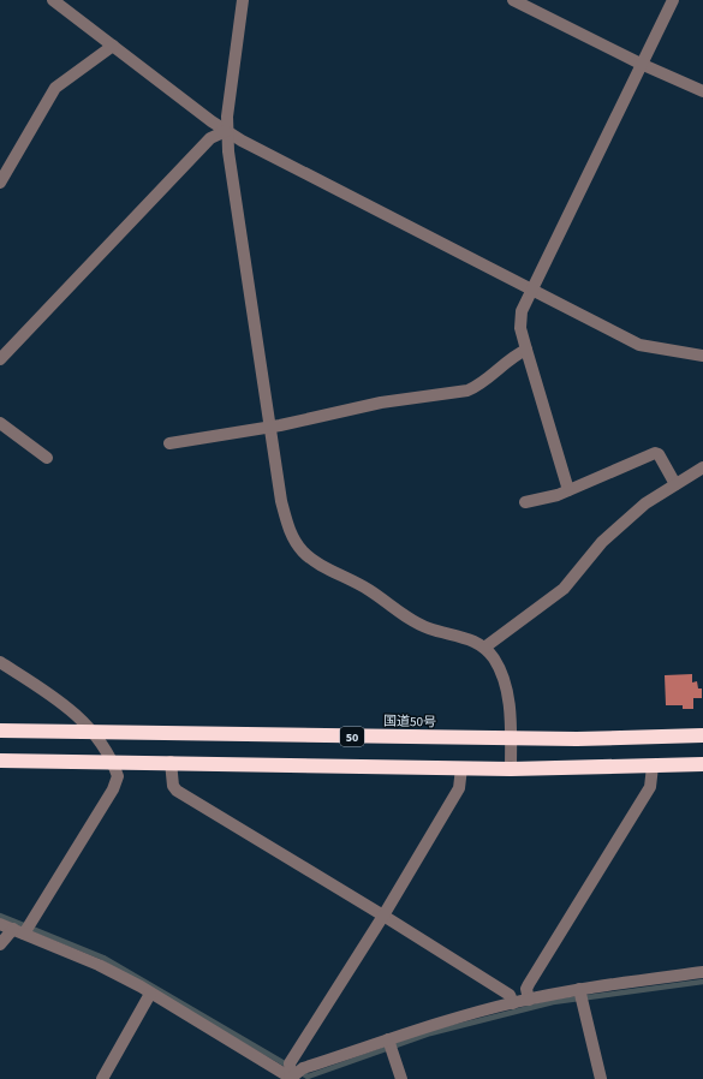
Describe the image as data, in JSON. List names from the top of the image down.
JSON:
{
  "streets": {
    "highway": ["国道50号", "50"]
  }
}
